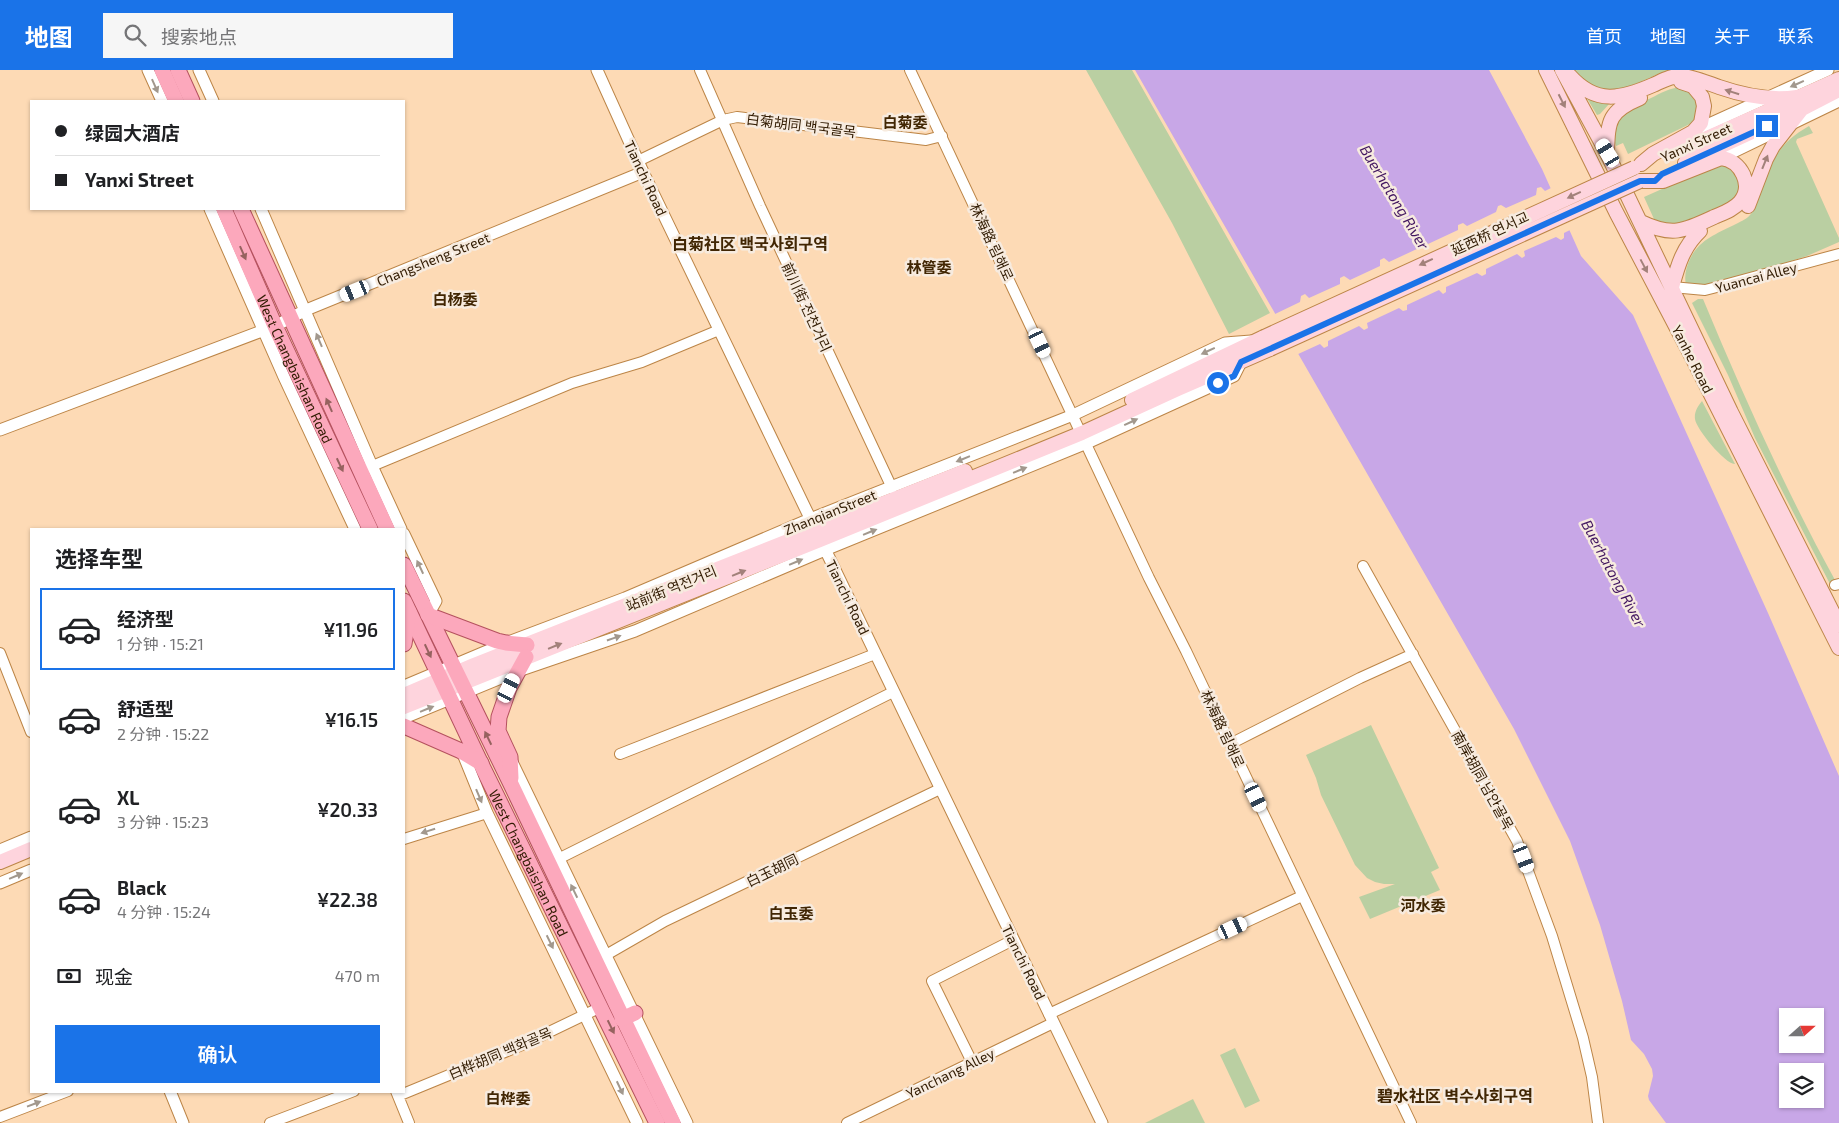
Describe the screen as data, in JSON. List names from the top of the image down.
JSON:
{
  "streets": {
    "main road": [
      "Yanxi Street",
      "延西桥 연서교",
      "Yanhe Road",
      "West Changbaishan Road",
      "ZhanqianStreet",
      "站前街 역전거리"
    ],
    "street": [
      "白菊胡同 백국골목",
      "Tianchi Road",
      "林海路 림해로",
      "Changsheng Street",
      "Yuancai Alley",
      "前川街 전천거리",
      "南岸胡同 남안골목",
      "白玉胡同",
      "白桦胡同 백화골목",
      "Yanchang Alley"
    ]
  },
  "crossings": [
    ["白菊胡同 백국골목", "Tianchi Road"],
    ["白菊胡同 백국골목", "林海路 림해로"],
    ["白菊胡同 백국골목", "前川街 전천거리"],
    ["Yanxi Street", "延西桥 연서교"],
    ["Tianchi Road", "Changsheng Street"],
    ["Tianchi Road", "ZhanqianStreet"],
    ["Tianchi Road", "站前街 역전거리"],
    ["Tianchi Road", "白玉胡同"],
    ["Tianchi Road", "Yanchang Alley"],
    ["延西桥 연서교", "ZhanqianStreet"],
    ["林海路 림해로", "ZhanqianStreet"],
    ["林海路 림해로", "Yanchang Alley"],
    ["Changsheng Street", "West Changbaishan Road"],
    ["Yuancai Alley", "Yanhe Road"],
    ["前川街 전천거리", "ZhanqianStreet"],
    ["West Changbaishan Road", "ZhanqianStreet"],
    ["West Changbaishan Road", "白桦胡同 백화골목"],
    ["ZhanqianStreet", "站前街 역전거리"]
  ],
  "districts": [
    "白菊委",
    "白菊社区 백국사회구역",
    "林管委",
    "白杨委",
    "河水委",
    "白玉委",
    "碧水社区 벽수사회구역",
    "白桦委"
  ],
  "water": ["Buerhatong River"],
  "north": "right",
  "page": {
    "header": "地图",
    "search": "搜索地点",
    "nav": [
      "首页",
      "地图",
      "关于",
      "联系"
    ],
    "banner": ["绿园大酒店", "Yanxi Street"],
    "heading": "选择车型",
    "list": [
      {
        "name": "经济型",
        "note": "1 分钟 · 15:21",
        "value": "¥11.96"
      },
      {
        "name": "舒适型",
        "note": "2 分钟 · 15:22",
        "value": "¥16.15"
      },
      {
        "name": "XL",
        "note": "3 分钟 · 15:23",
        "value": "¥20.33"
      },
      {
        "name": "Black",
        "note": "4 分钟 · 15:24",
        "value": "¥22.38"
      }
    ],
    "pay": ["现金", "470 m"],
    "buttons": "确认"
  }
}
